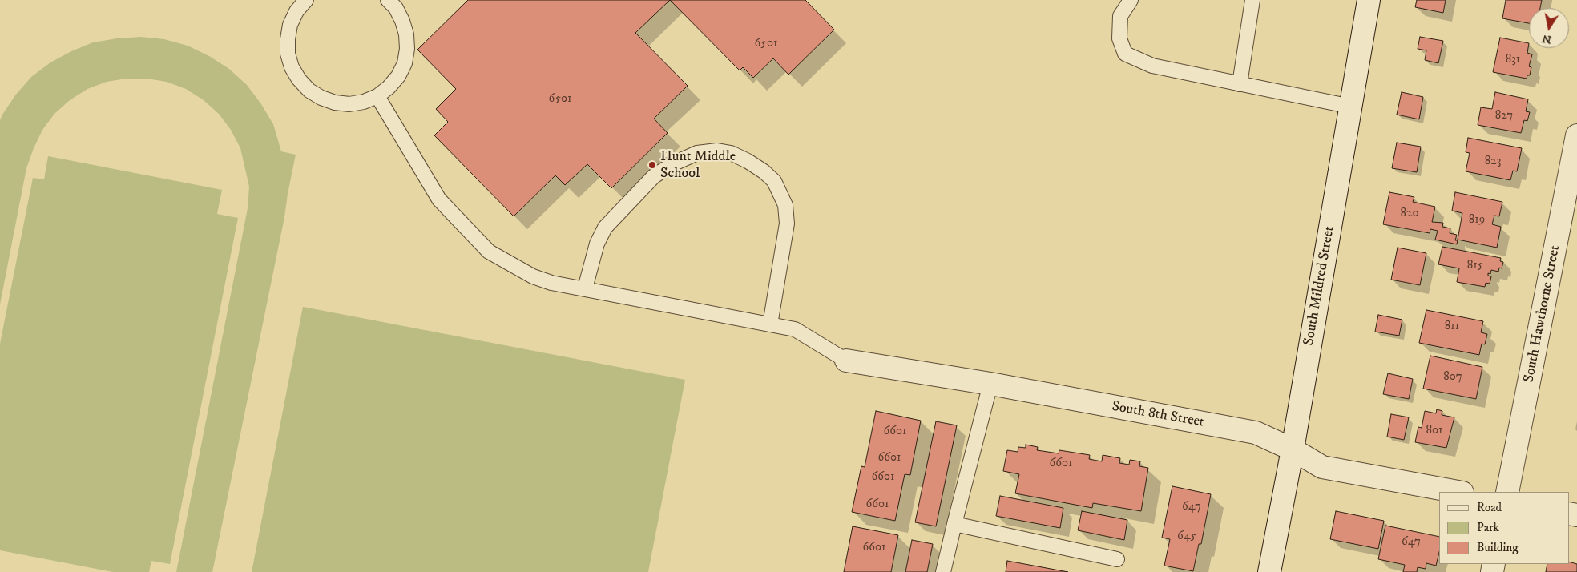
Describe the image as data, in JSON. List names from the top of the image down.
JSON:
{
  "streets": {
    "street": ["South Mildred Street", "South Hawthorne Street", "South 8th Street"]
  },
  "crossings": [
    ["South Mildred Street", "South 8th Street"]
  ],
  "places": ["Hunt Middle School"],
  "house_numbers": [
    "6501",
    "831",
    "6501",
    "827",
    "823",
    "820",
    "819",
    "815",
    "811",
    "807",
    "801",
    "6601",
    "6601",
    "6601",
    "6601",
    "6601",
    "647",
    "645",
    "647",
    "6601"
  ],
  "legend": ["Road", "Park", "Building"],
  "north": "bottom"
}
